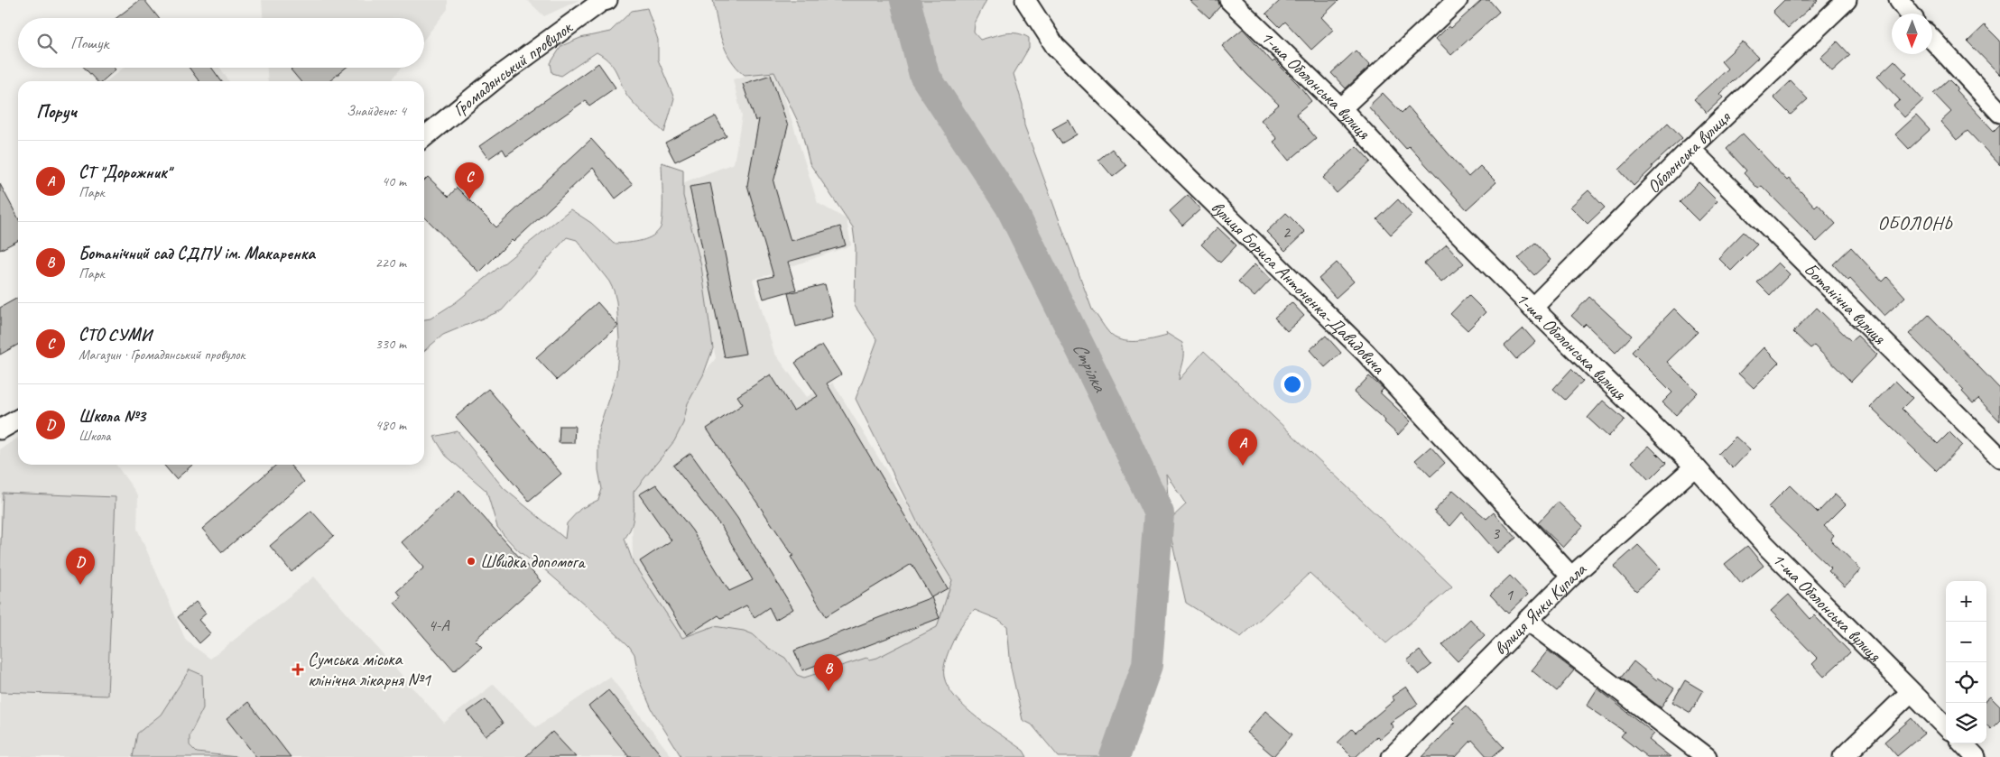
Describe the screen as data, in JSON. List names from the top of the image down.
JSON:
{
  "streets": {
    "street": [
      "Громадянський провулок",
      "1-ша Оболонська вулиця",
      "Оболонська вулиця",
      "вулиця Бориса Антоненка-Давидовича",
      "Ботанічна вулиця",
      "вулиця Янки Купала"
    ]
  },
  "crossings": [
    ["1-ша Оболонська вулиця", "Оболонська вулиця"],
    ["1-ша Оболонська вулиця", "вулиця Янки Купала"],
    ["Оболонська вулиця", "Ботанічна вулиця"],
    ["вулиця Бориса Антоненка-Давидовича", "вулиця Янки Купала"]
  ],
  "districts": ["ОБОЛОНЬ"],
  "water": ["Стрілка"],
  "places": {
    "other": ["Швидка допомога"],
    "health": ["Сумська міська клінічна лікарня №1"]
  },
  "house_numbers": [
    "2",
    "3",
    "1",
    "4-А"
  ],
  "north": "bottom",
  "page": {
    "search": "Пошук",
    "heading": ["Поруч", "Знайдено: 4"],
    "list": [
      {
        "mark": "A",
        "name": "СТ \"Дорожник\"",
        "note": "Парк",
        "value": "40 m"
      },
      {
        "mark": "B",
        "name": "Ботанічний сад СДПУ ім. Макаренка",
        "note": "Парк",
        "value": "220 m"
      },
      {
        "mark": "C",
        "name": "СТО СУМИ",
        "note": "Магазин · Громадянський провулок",
        "value": "330 m"
      },
      {
        "mark": "D",
        "name": "Школа №3",
        "note": "Школа",
        "value": "480 m"
      }
    ],
    "pins": [
      "C",
      "A",
      "D",
      "B"
    ],
    "map_buttons": ["+", "−"]
  }
}
